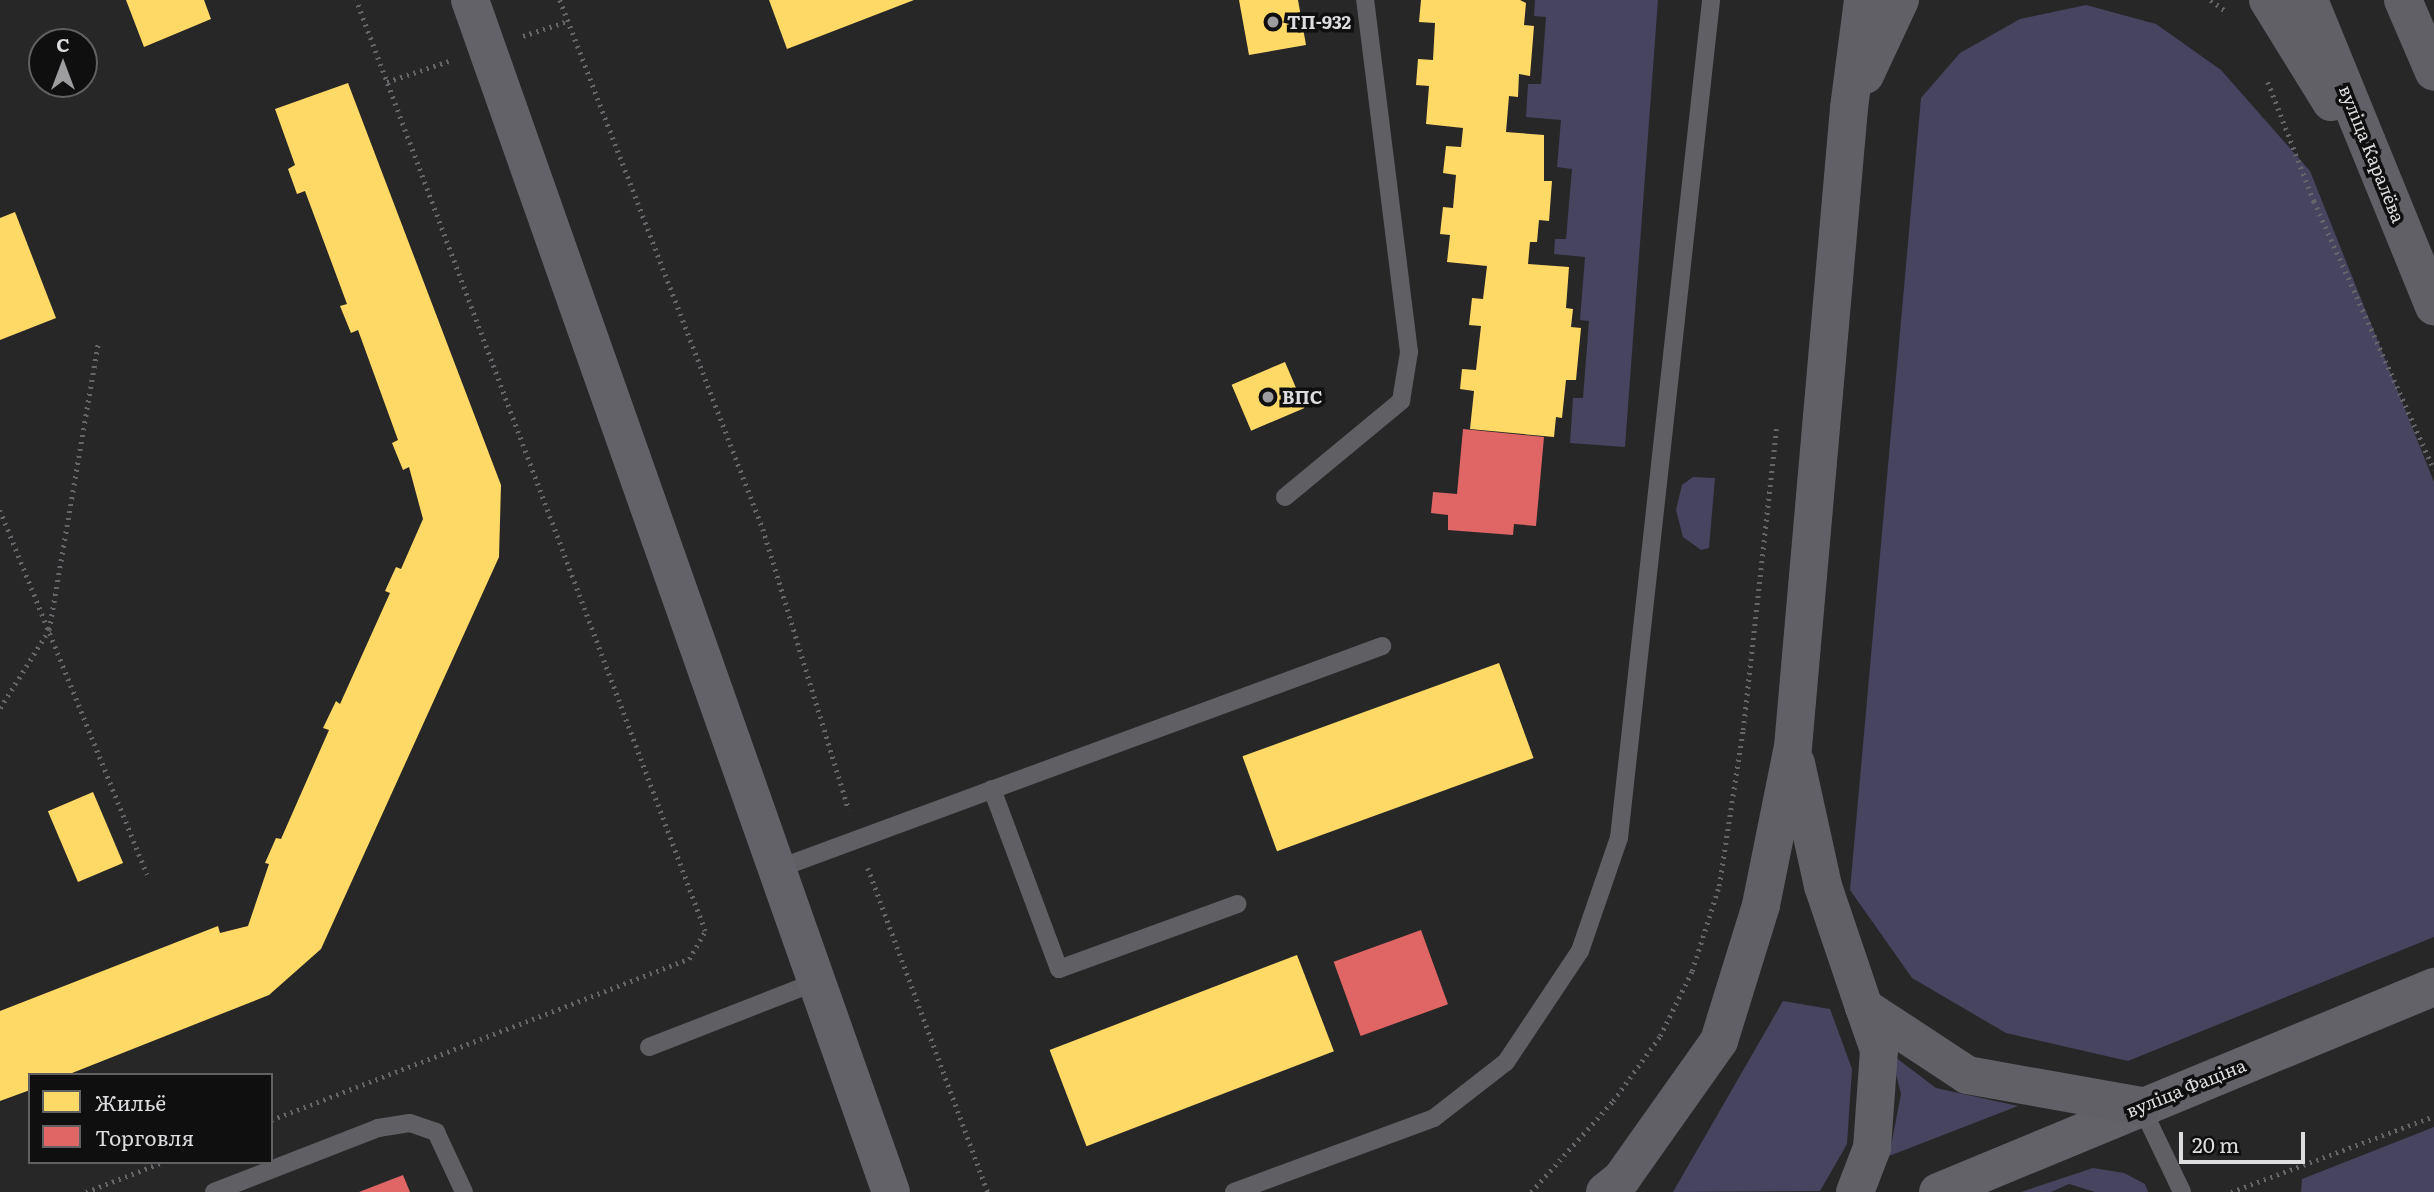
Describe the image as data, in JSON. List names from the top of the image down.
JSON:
{
  "streets": {
    "main road": ["вуліца Каралёва"],
    "street": ["вуліца Фаціна"]
  },
  "places": ["ТП-932", "ВПС"],
  "legend": ["Жильё", "Торговля"],
  "scale_bar": "20 m",
  "north": "top"
}
